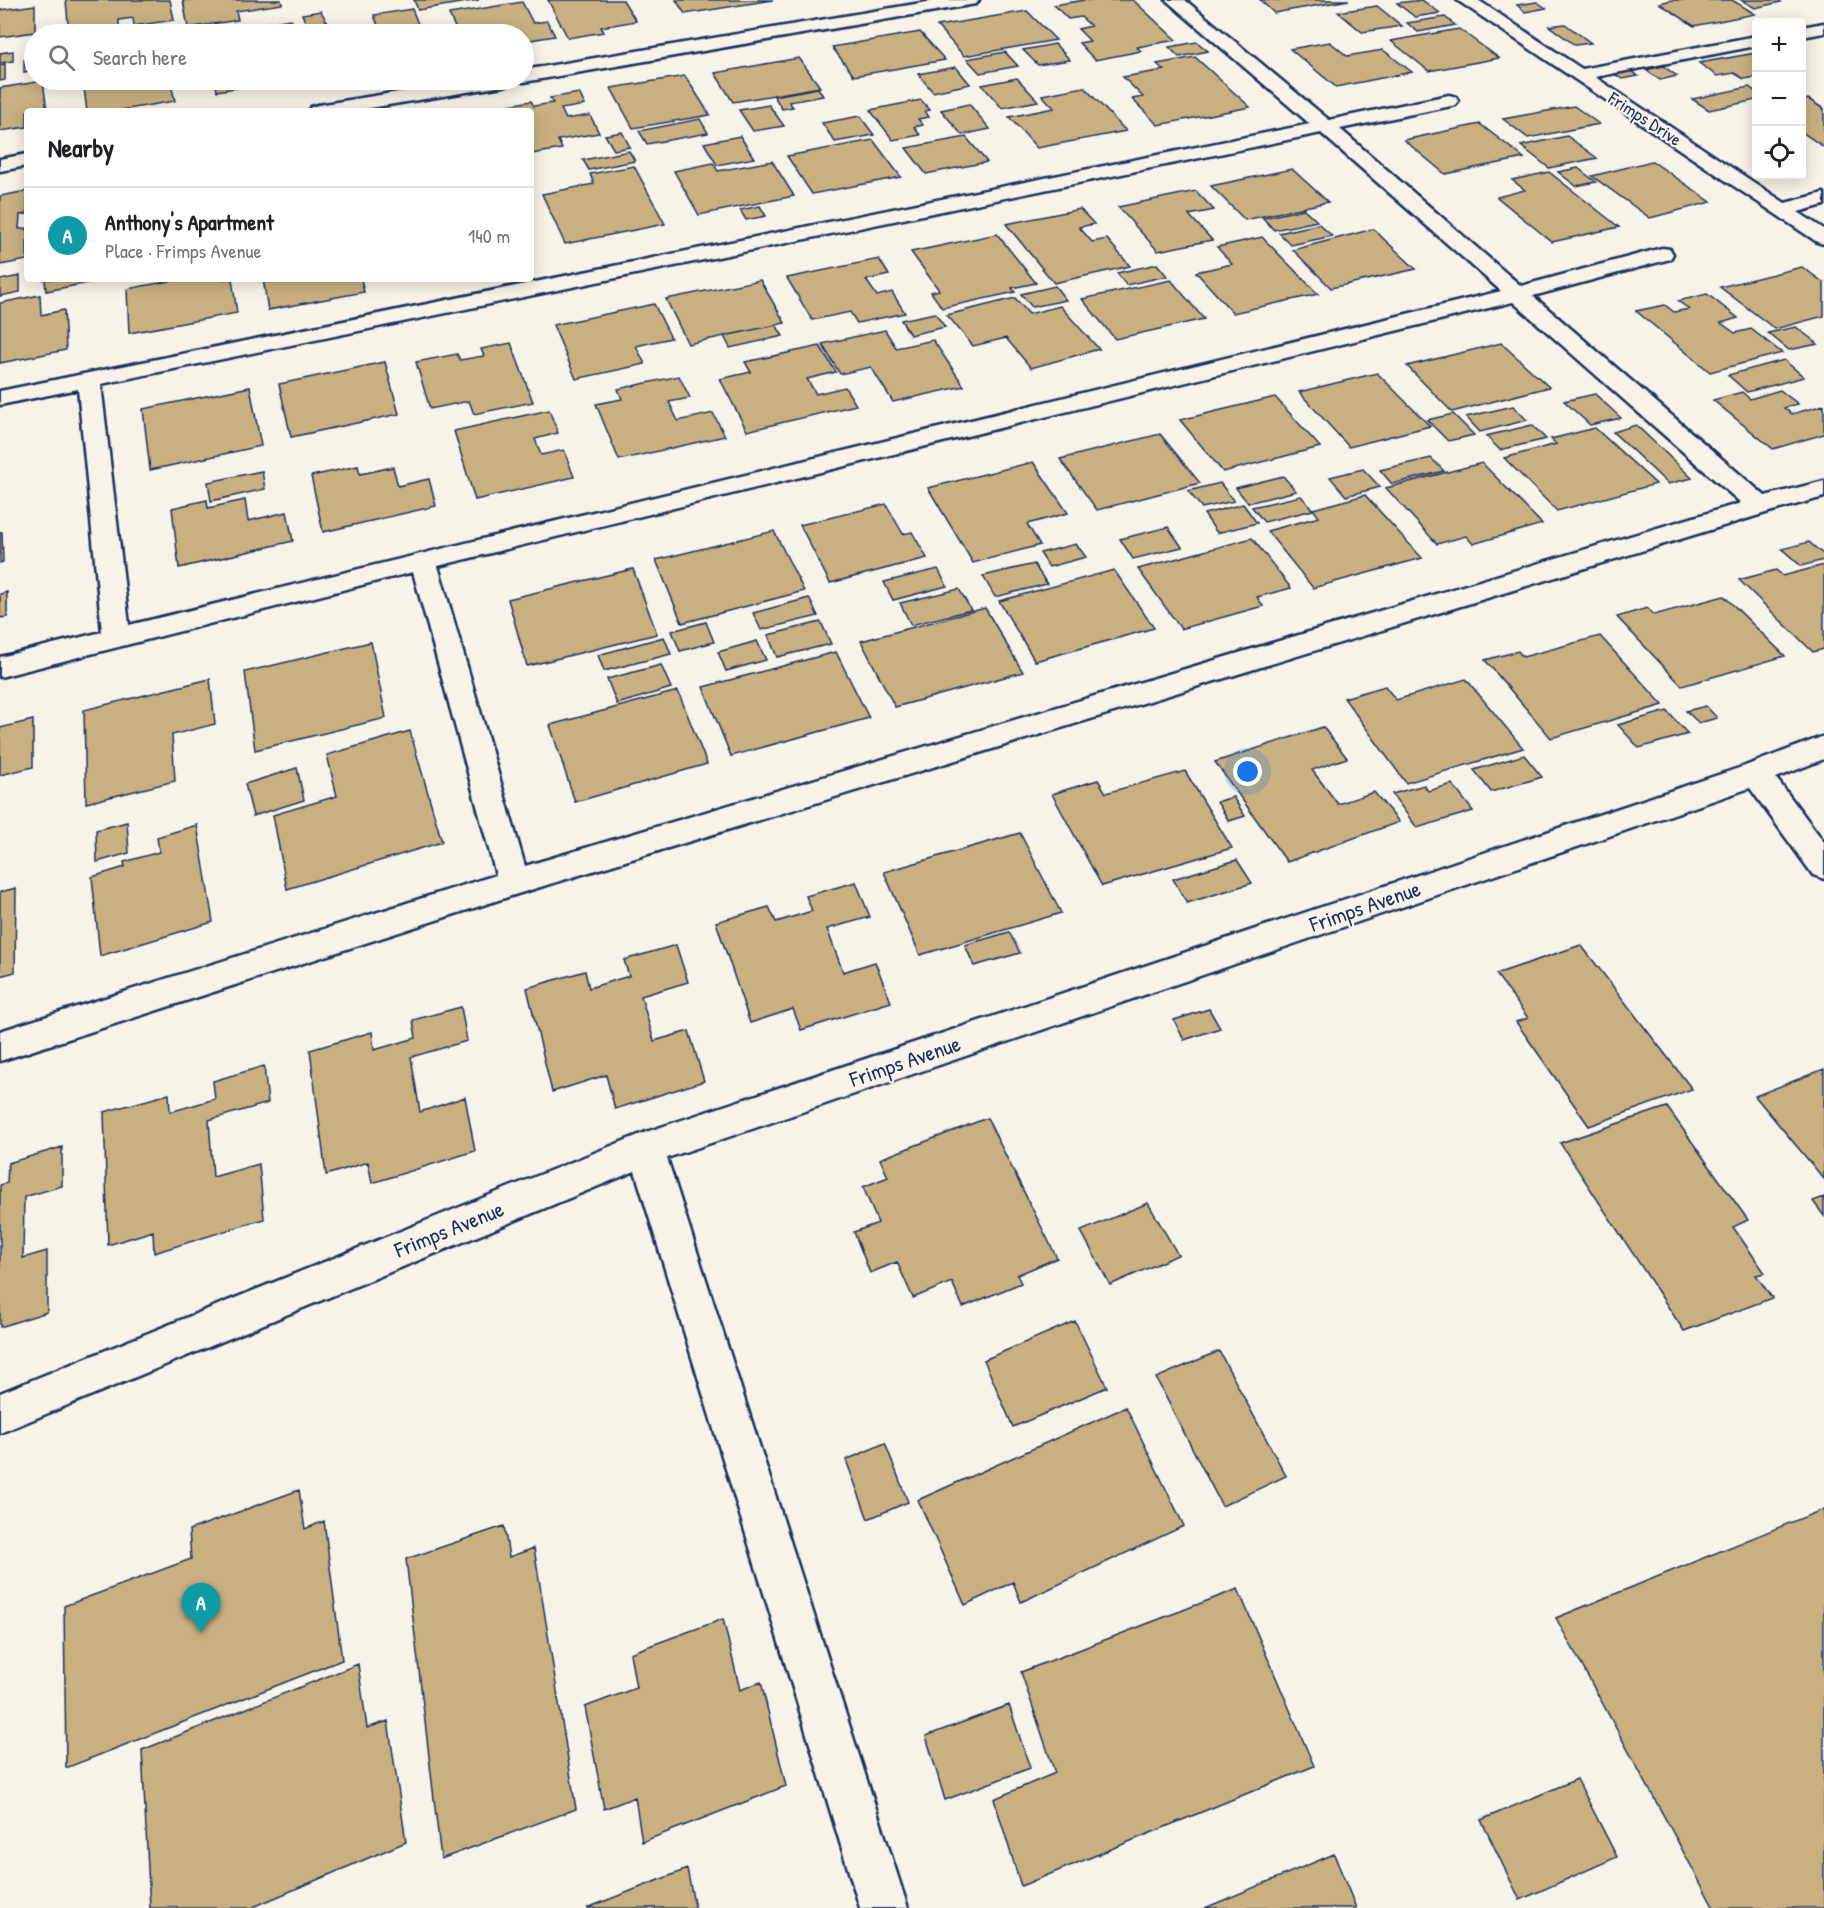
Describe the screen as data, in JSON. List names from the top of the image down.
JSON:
{
  "streets": {
    "street": ["Frimps Drive", "Frimps Avenue"]
  },
  "page": {
    "map_buttons": ["+", "−"],
    "search": "Search here",
    "heading": "Nearby",
    "list": [
      {
        "mark": "A",
        "name": "Anthony's Apartment",
        "note": "Place · Frimps Avenue",
        "value": "140 m"
      }
    ],
    "pins": "A"
  }
}
